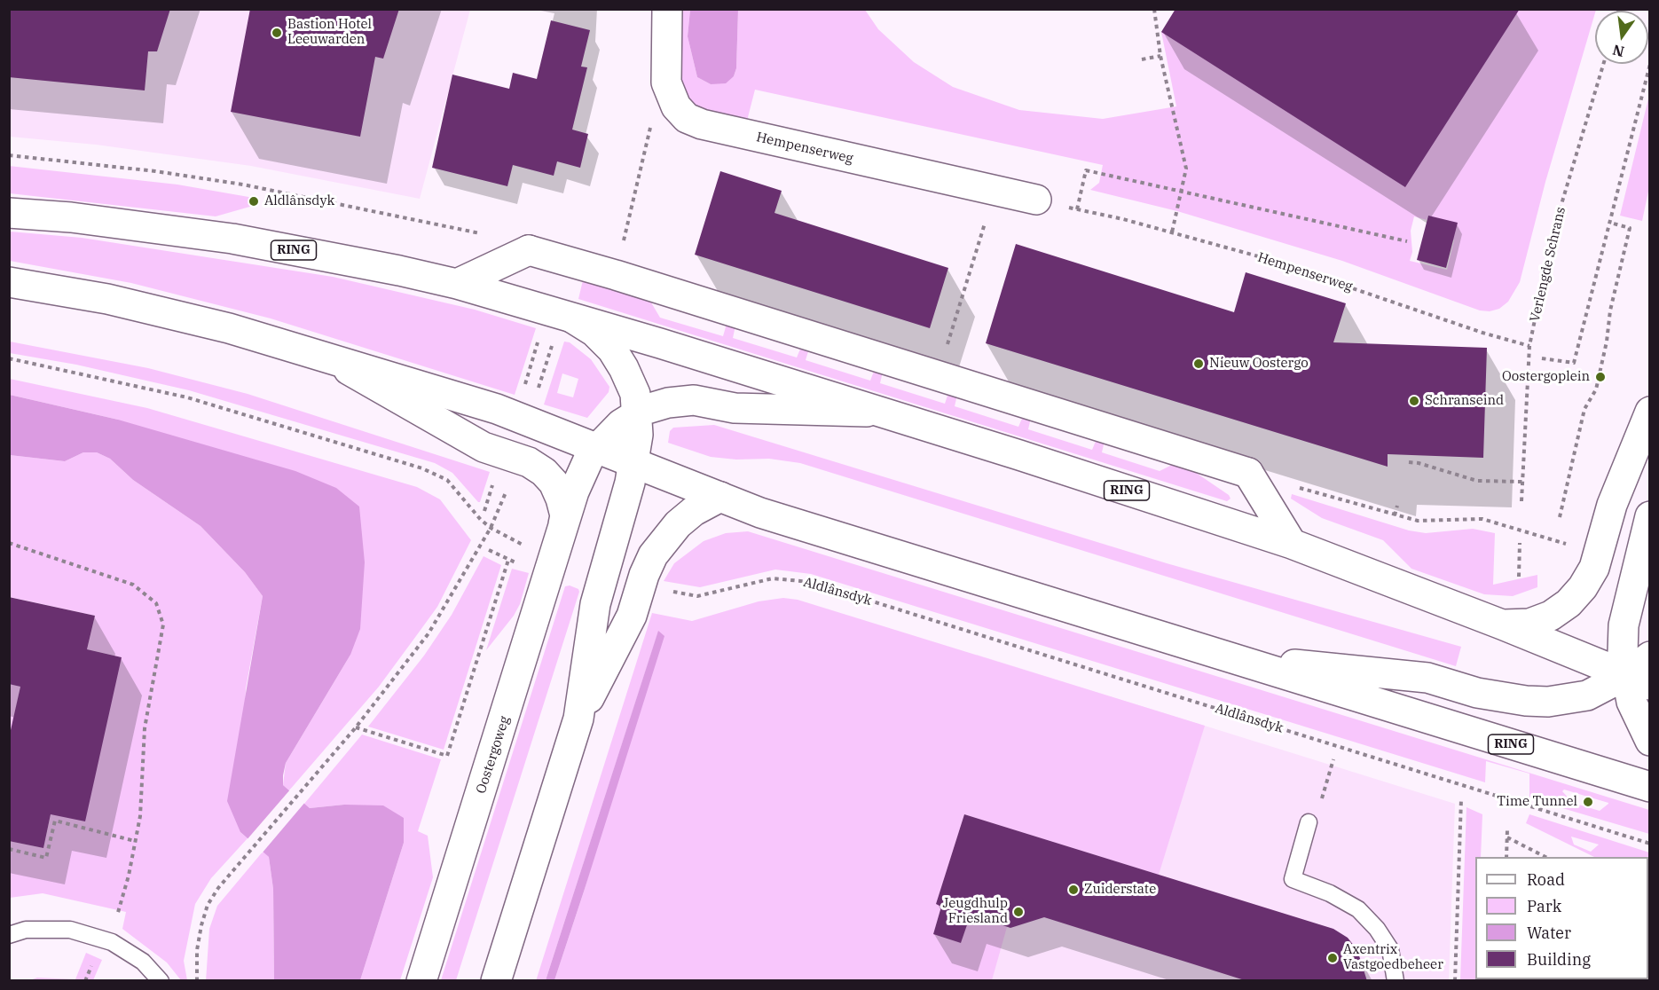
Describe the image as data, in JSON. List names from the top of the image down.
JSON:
{
  "streets": {
    "main road": ["Hempenserweg", "RING", "Oostergoweg"],
    "path": ["Verlengde Schrans", "Aldlânsdyk"]
  },
  "crossings": [
    ["Hempenserweg", "Verlengde Schrans"],
    ["RING", "Oostergoweg"]
  ],
  "places": [
    "Bastion Hotel Leeuwarden",
    "Aldlânsdyk",
    "Nieuw Oostergo",
    "Oostergoplein",
    "Schranseind",
    "Time Tunnel",
    "Zuiderstate",
    "Jeugdhulp Friesland",
    "Axentrix Vastgoedbeheer"
  ],
  "legend": [
    "Road",
    "Park",
    "Water",
    "Building"
  ],
  "north": "bottom"
}
